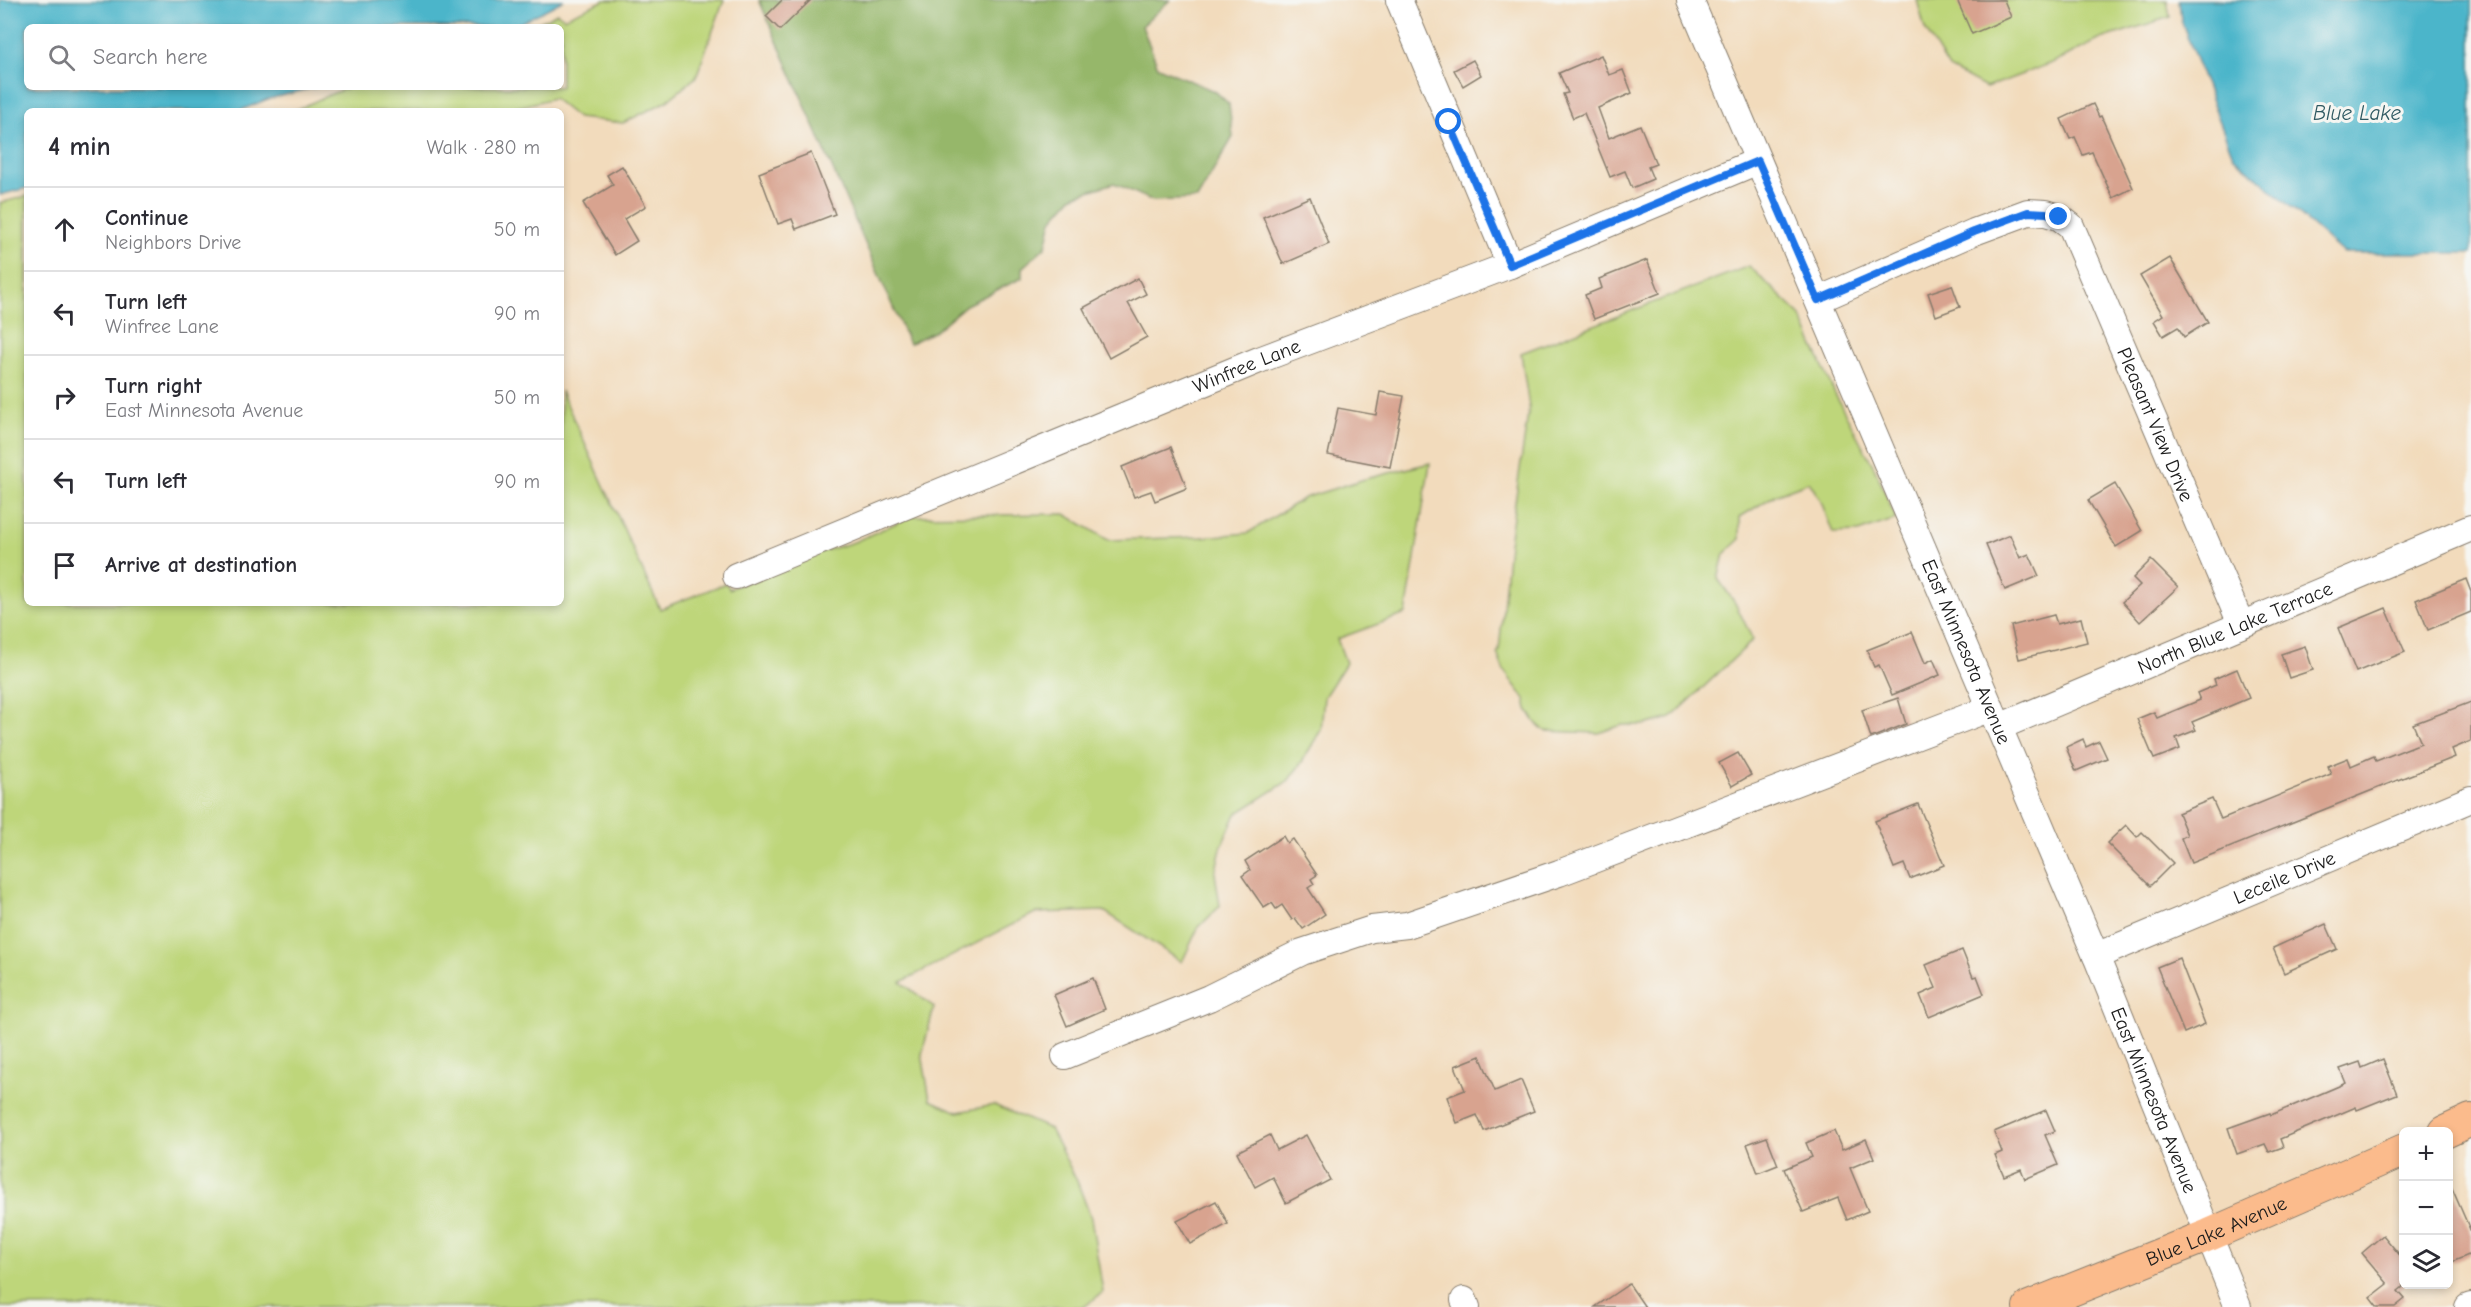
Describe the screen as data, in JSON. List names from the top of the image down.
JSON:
{
  "streets": {
    "main road": ["Blue Lake Avenue"],
    "street": [
      "Winfree Lane",
      "Pleasant View Drive",
      "North Blue Lake Terrace",
      "East Minnesota Avenue",
      "Leceile Drive"
    ]
  },
  "crossings": [
    ["Winfree Lane", "East Minnesota Avenue"],
    ["Pleasant View Drive", "North Blue Lake Terrace"],
    ["Pleasant View Drive", "East Minnesota Avenue"],
    ["North Blue Lake Terrace", "East Minnesota Avenue"],
    ["East Minnesota Avenue", "Leceile Drive"],
    ["East Minnesota Avenue", "Blue Lake Avenue"]
  ],
  "water": ["Blue Lake"],
  "page": {
    "search": "Search here",
    "heading": ["4 min", "Walk · 280 m"],
    "list": [
      ["Continue", "Neighbors Drive", "50 m"],
      ["Turn left", "Winfree Lane", "90 m"],
      ["Turn right", "East Minnesota Avenue", "50 m"],
      ["Turn left", "90 m"],
      "Arrive at destination"
    ],
    "map_buttons": ["+", "−"]
  }
}
